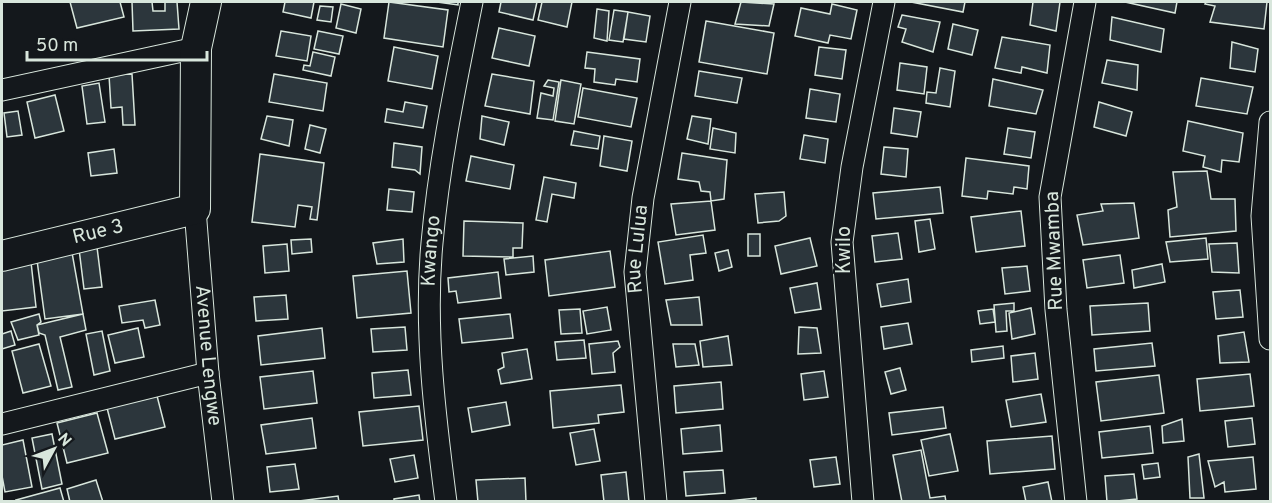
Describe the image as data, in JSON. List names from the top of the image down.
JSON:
{
  "streets": {
    "street": [
      "Rue 3",
      "Kwango",
      "Rue Lulua",
      "Kwilo",
      "Rue Mwamba",
      "Avenue Lengwe"
    ]
  },
  "crossings": [
    ["Rue 3", "Avenue Lengwe"]
  ],
  "scale_bar": "50 m",
  "north": "top right"
}
